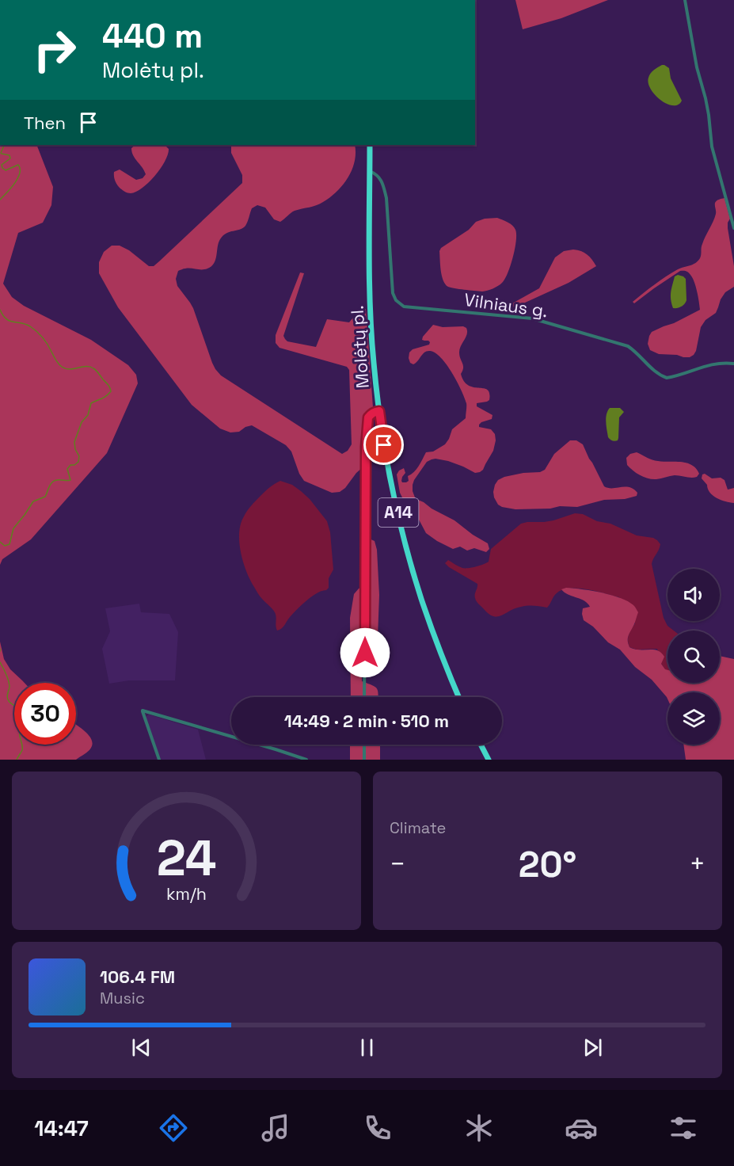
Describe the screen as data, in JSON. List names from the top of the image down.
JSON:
{
  "streets": {
    "highway": ["Molėtų pl.", "A14"],
    "street": ["Vilniaus g."]
  },
  "crossings": [
    ["Vilniaus g.", "Molėtų pl."]
  ],
  "page": {
    "turn": ["440 m", "Molėtų pl."],
    "then": "Then",
    "limit": "30",
    "trip": "14:49 · 2 min · 510 m",
    "tile": "Climate",
    "heat": ["−", "20°", "+"],
    "song": ["106.4 FM", "Music"],
    "tabs": "14:47",
    "gauge": ["24", "km/h"]
  }
}
